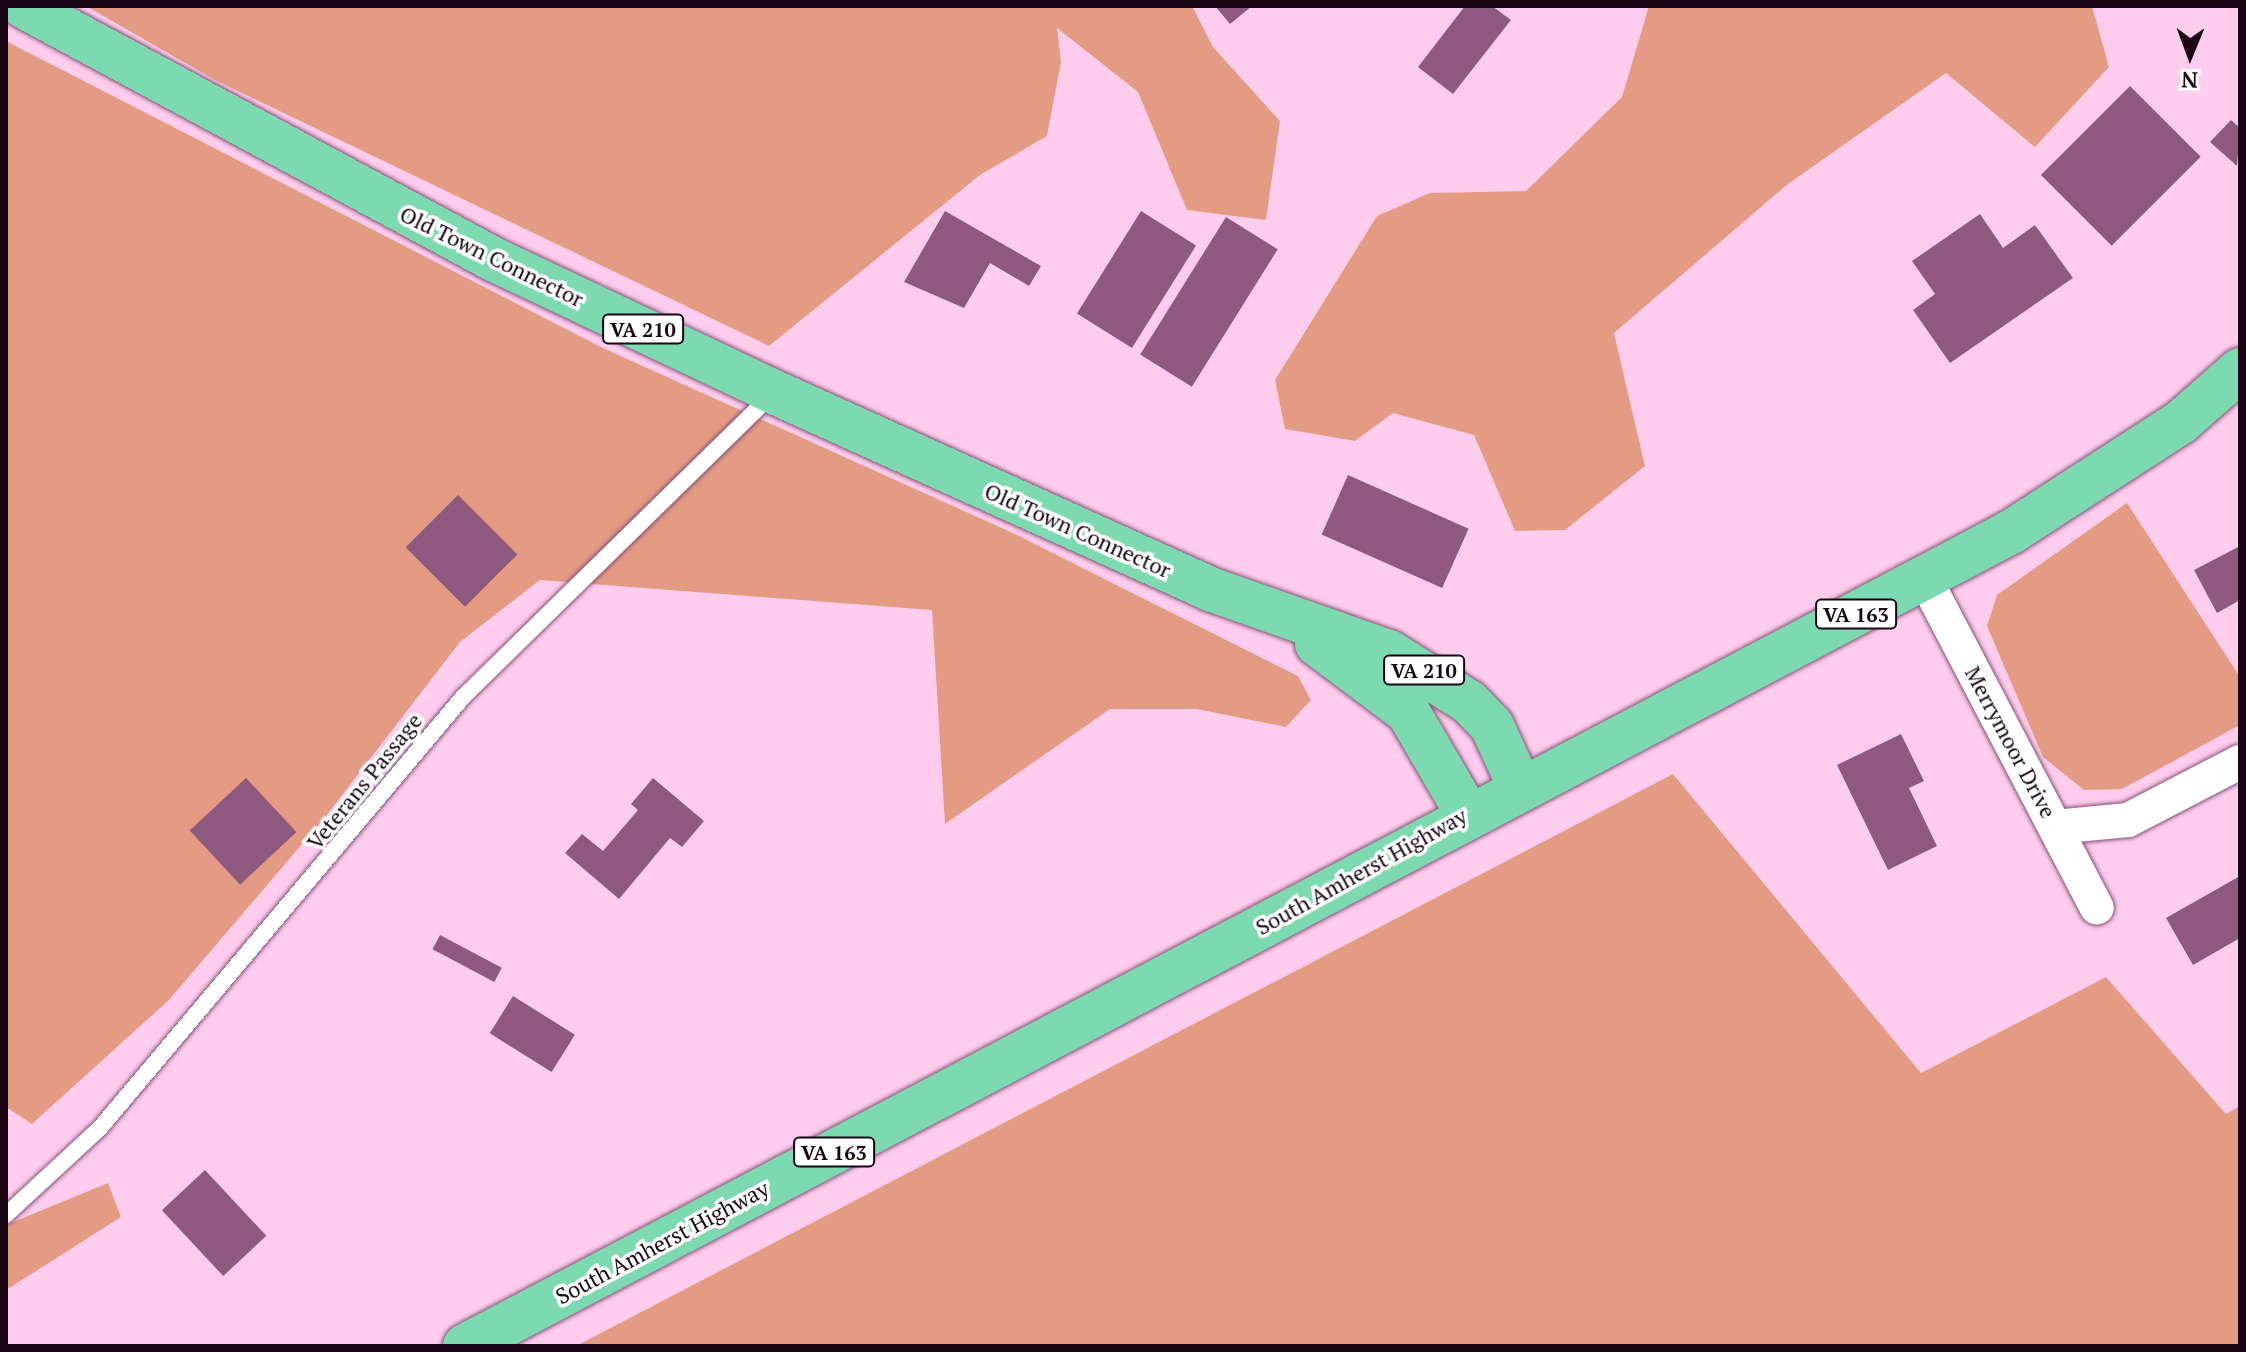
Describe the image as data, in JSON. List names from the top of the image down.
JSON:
{
  "streets": {
    "main road": [
      "Old Town Connector",
      "VA 210",
      "VA 163",
      "South Amherst Highway"
    ],
    "street": ["Merrymoor Drive"],
    "lane": ["Veterans Passage"]
  },
  "crossings": [
    ["Old Town Connector", "Veterans Passage"],
    ["Old Town Connector", "South Amherst Highway"],
    ["Merrymoor Drive", "South Amherst Highway"]
  ],
  "north": "bottom"
}
